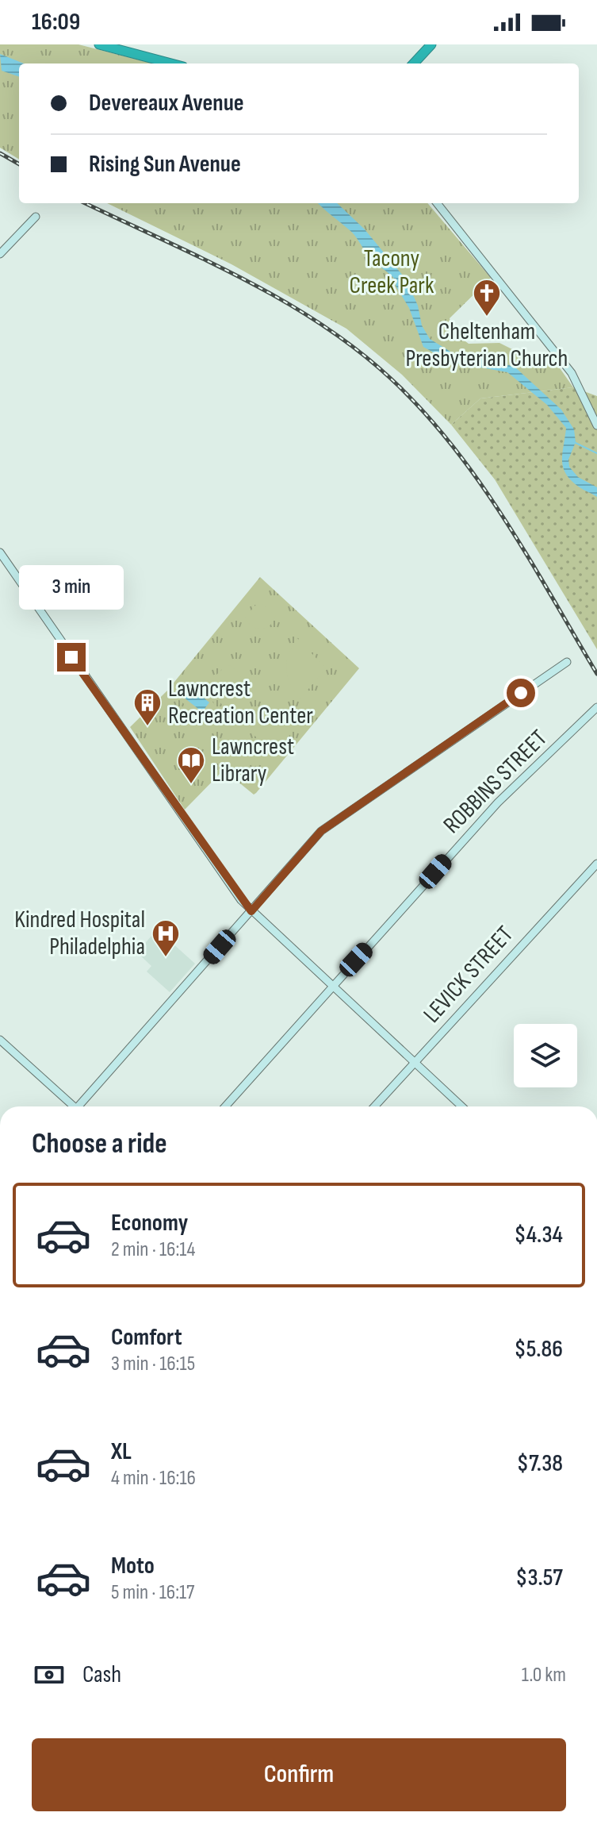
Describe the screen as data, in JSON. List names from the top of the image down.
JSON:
{
  "streets": {
    "street": ["ROBBINS STREET", "LEVICK STREET"]
  },
  "parks": ["Tacony Creek Park"],
  "places": {
    "church": ["Cheltenham Presbyterian Church"],
    "building": ["Lawncrest Recreation Center"],
    "library": ["Lawncrest Library"],
    "hospital": ["Kindred Hospital Philadelphia"]
  },
  "page": {
    "status": "16:09",
    "banner": ["Devereaux Avenue", "Rising Sun Avenue"],
    "bubble": "3 min",
    "heading": "Choose a ride",
    "list": [
      {
        "name": "Economy",
        "note": "2 min · 16:14",
        "value": "$4.34"
      },
      {
        "name": "Comfort",
        "note": "3 min · 16:15",
        "value": "$5.86"
      },
      {
        "name": "XL",
        "note": "4 min · 16:16",
        "value": "$7.38"
      },
      {
        "name": "Moto",
        "note": "5 min · 16:17",
        "value": "$3.57"
      }
    ],
    "pay": ["Cash", "1.0 km"],
    "buttons": "Confirm"
  }
}
